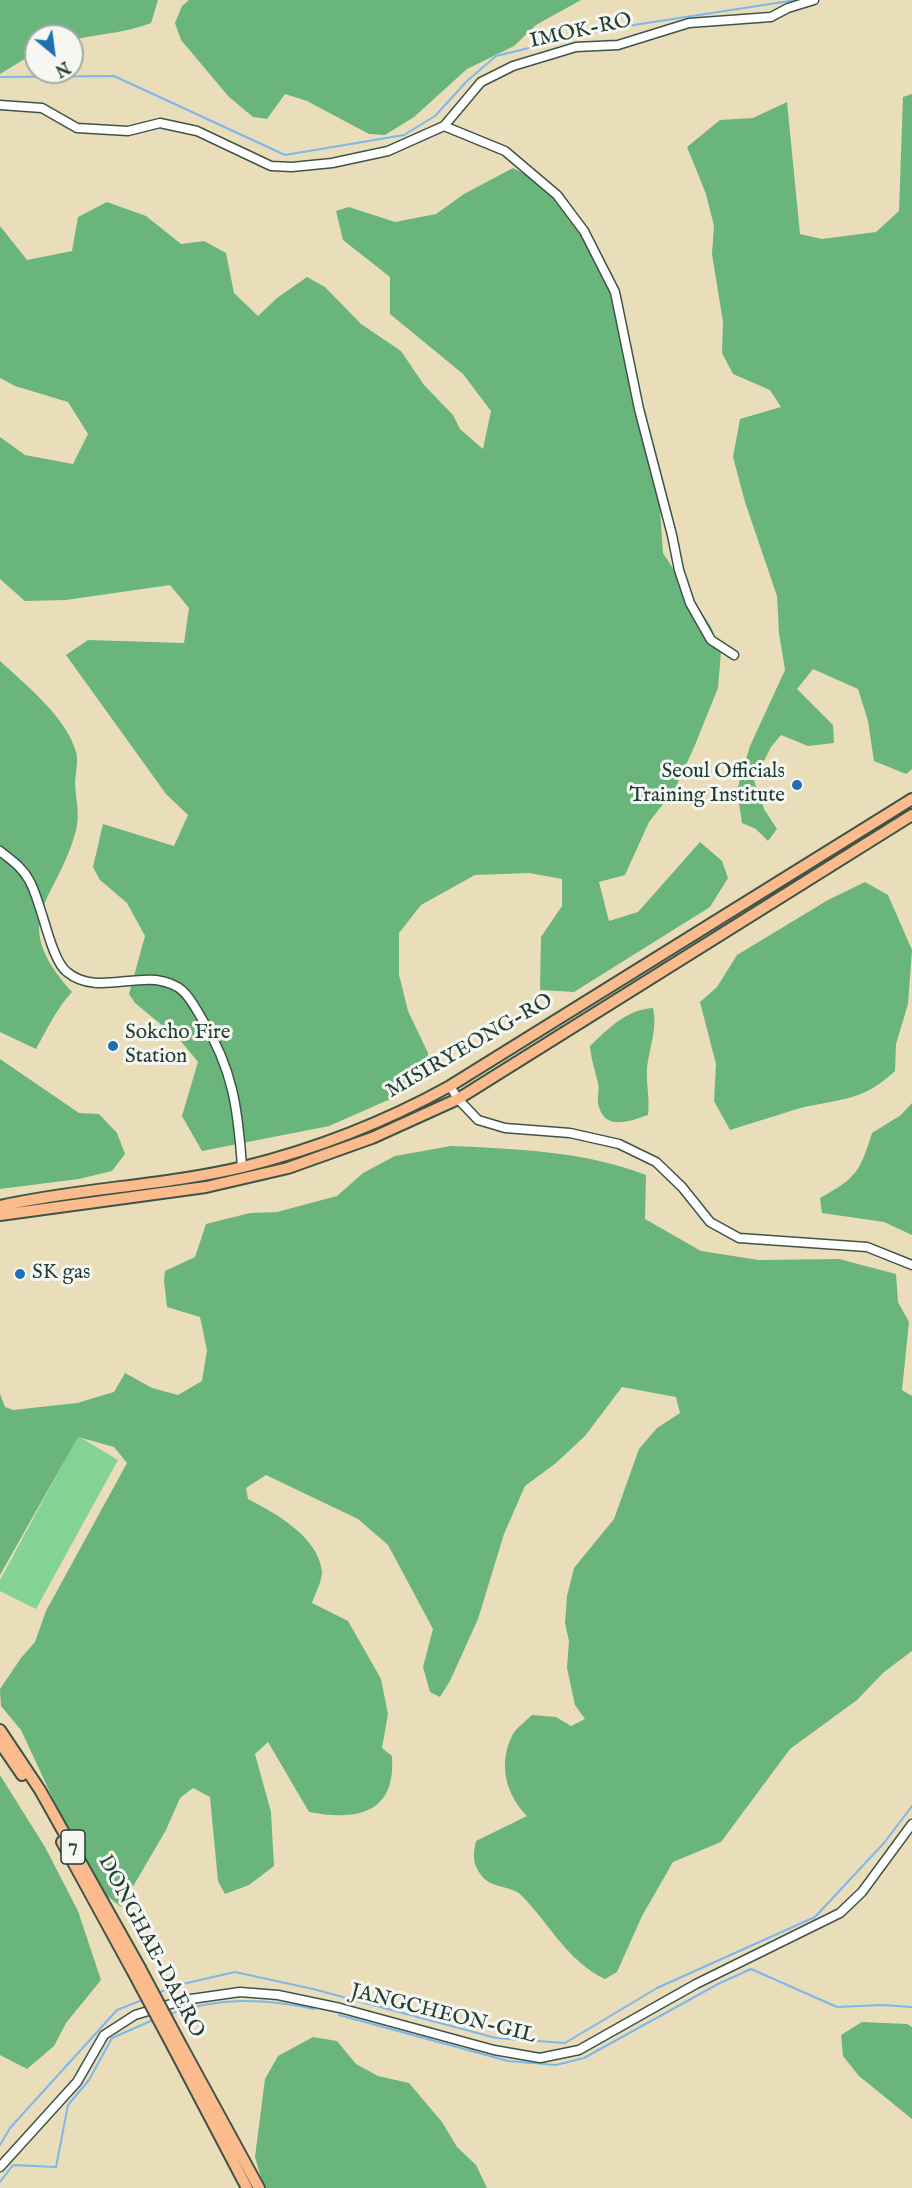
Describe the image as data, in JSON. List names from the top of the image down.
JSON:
{
  "streets": {
    "main road": ["MISIRYEONG-RO", "7", "DONGHAE-DAERO"],
    "street": ["IMOK-RO", "JANGCHEON-GIL"]
  },
  "crossings": [
    ["7", "DONGHAE-DAERO"]
  ],
  "places": ["Seoul Officials Training Institute", "Sokcho Fire Station", "SK gas"],
  "north": "bottom right"
}
